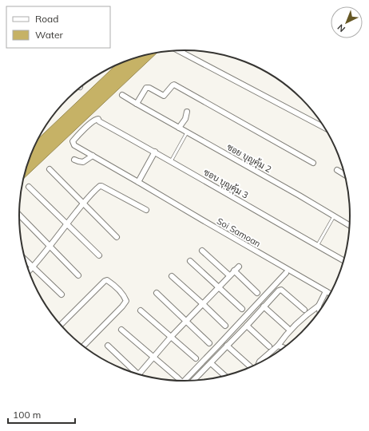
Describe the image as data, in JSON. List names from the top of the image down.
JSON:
{
  "streets": {
    "street": ["ซอย บุญคุ้ม 2", "ซอบ บุญคุ้ม 3", "Soi Samoan"]
  },
  "crossings": [
    ["ซอบ บุญคุ้ม 3", "Soi Samoan"]
  ],
  "legend": ["Road", "Water"],
  "scale_bar": "100 m",
  "north": "bottom left"
}
